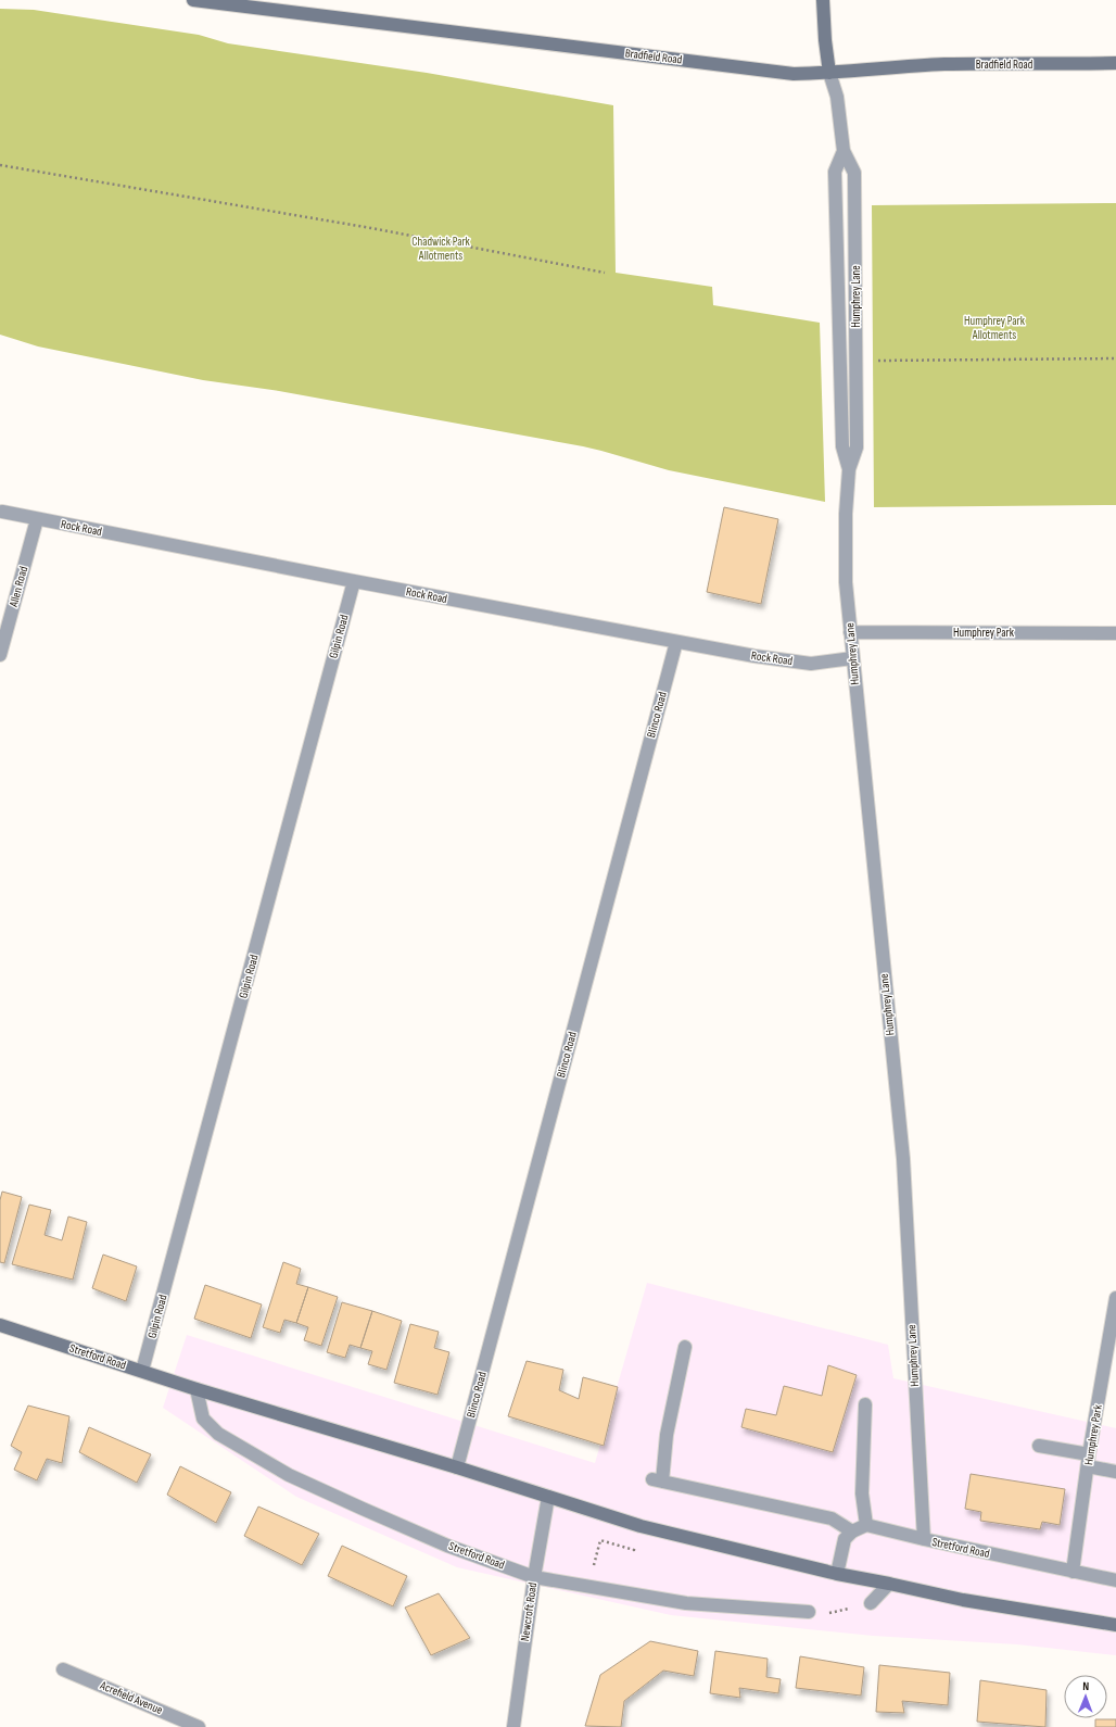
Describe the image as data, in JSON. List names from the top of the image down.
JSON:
{
  "streets": {
    "main road": ["Bradfield Road", "Humphrey Lane", "Stretford Road"],
    "street": [
      "Rock Road",
      "Allen Road",
      "Humphrey Park",
      "Gilpin Road",
      "Blinco Road",
      "Newcroft Road",
      "Acrefield Avenue"
    ]
  },
  "crossings": [
    ["Bradfield Road", "Humphrey Lane"],
    ["Humphrey Lane", "Rock Road"],
    ["Humphrey Lane", "Humphrey Park"],
    ["Humphrey Lane", "Stretford Road"],
    ["Rock Road", "Allen Road"],
    ["Rock Road", "Gilpin Road"],
    ["Rock Road", "Blinco Road"],
    ["Humphrey Park", "Stretford Road"],
    ["Gilpin Road", "Stretford Road"],
    ["Blinco Road", "Stretford Road"],
    ["Stretford Road", "Newcroft Road"]
  ],
  "parks": ["Chadwick Park Allotments", "Humphrey Park Allotments"],
  "north": "top"
}
